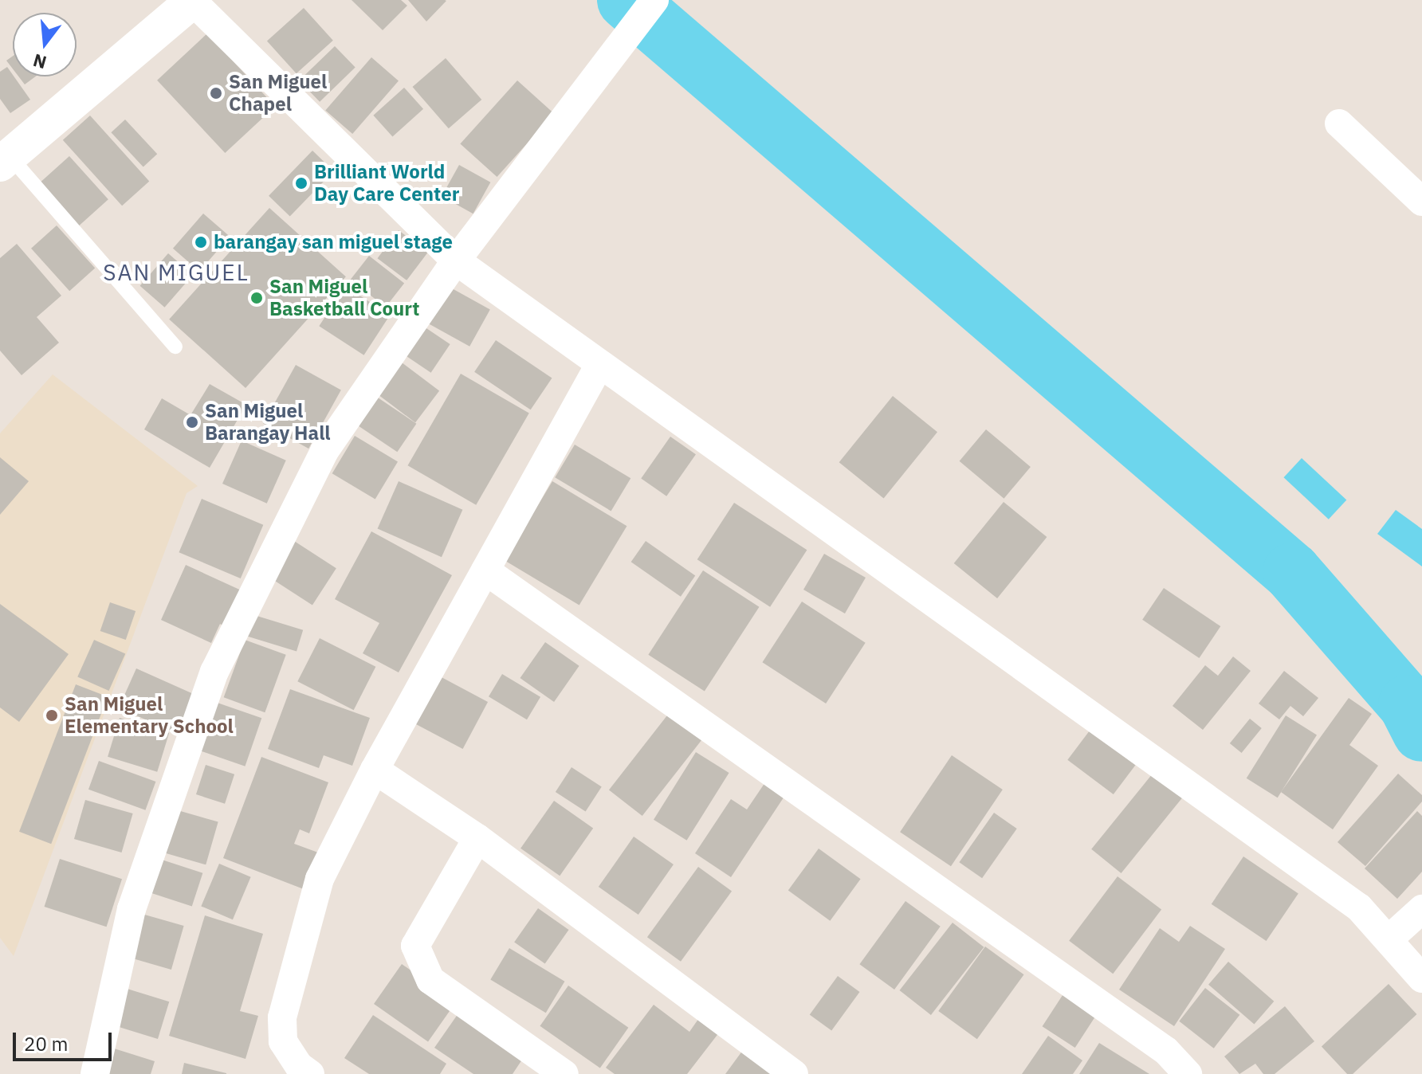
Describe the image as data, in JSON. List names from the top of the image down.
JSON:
{
  "districts": ["SAN MIGUEL"],
  "places": [
    "San Miguel Chapel",
    "Brilliant World Day Care Center",
    "barangay san miguel stage",
    "San Miguel Basketball Court",
    "San Miguel Barangay Hall",
    "San Miguel Elementary School"
  ],
  "scale_bar": "20 m",
  "north": "bottom"
}
